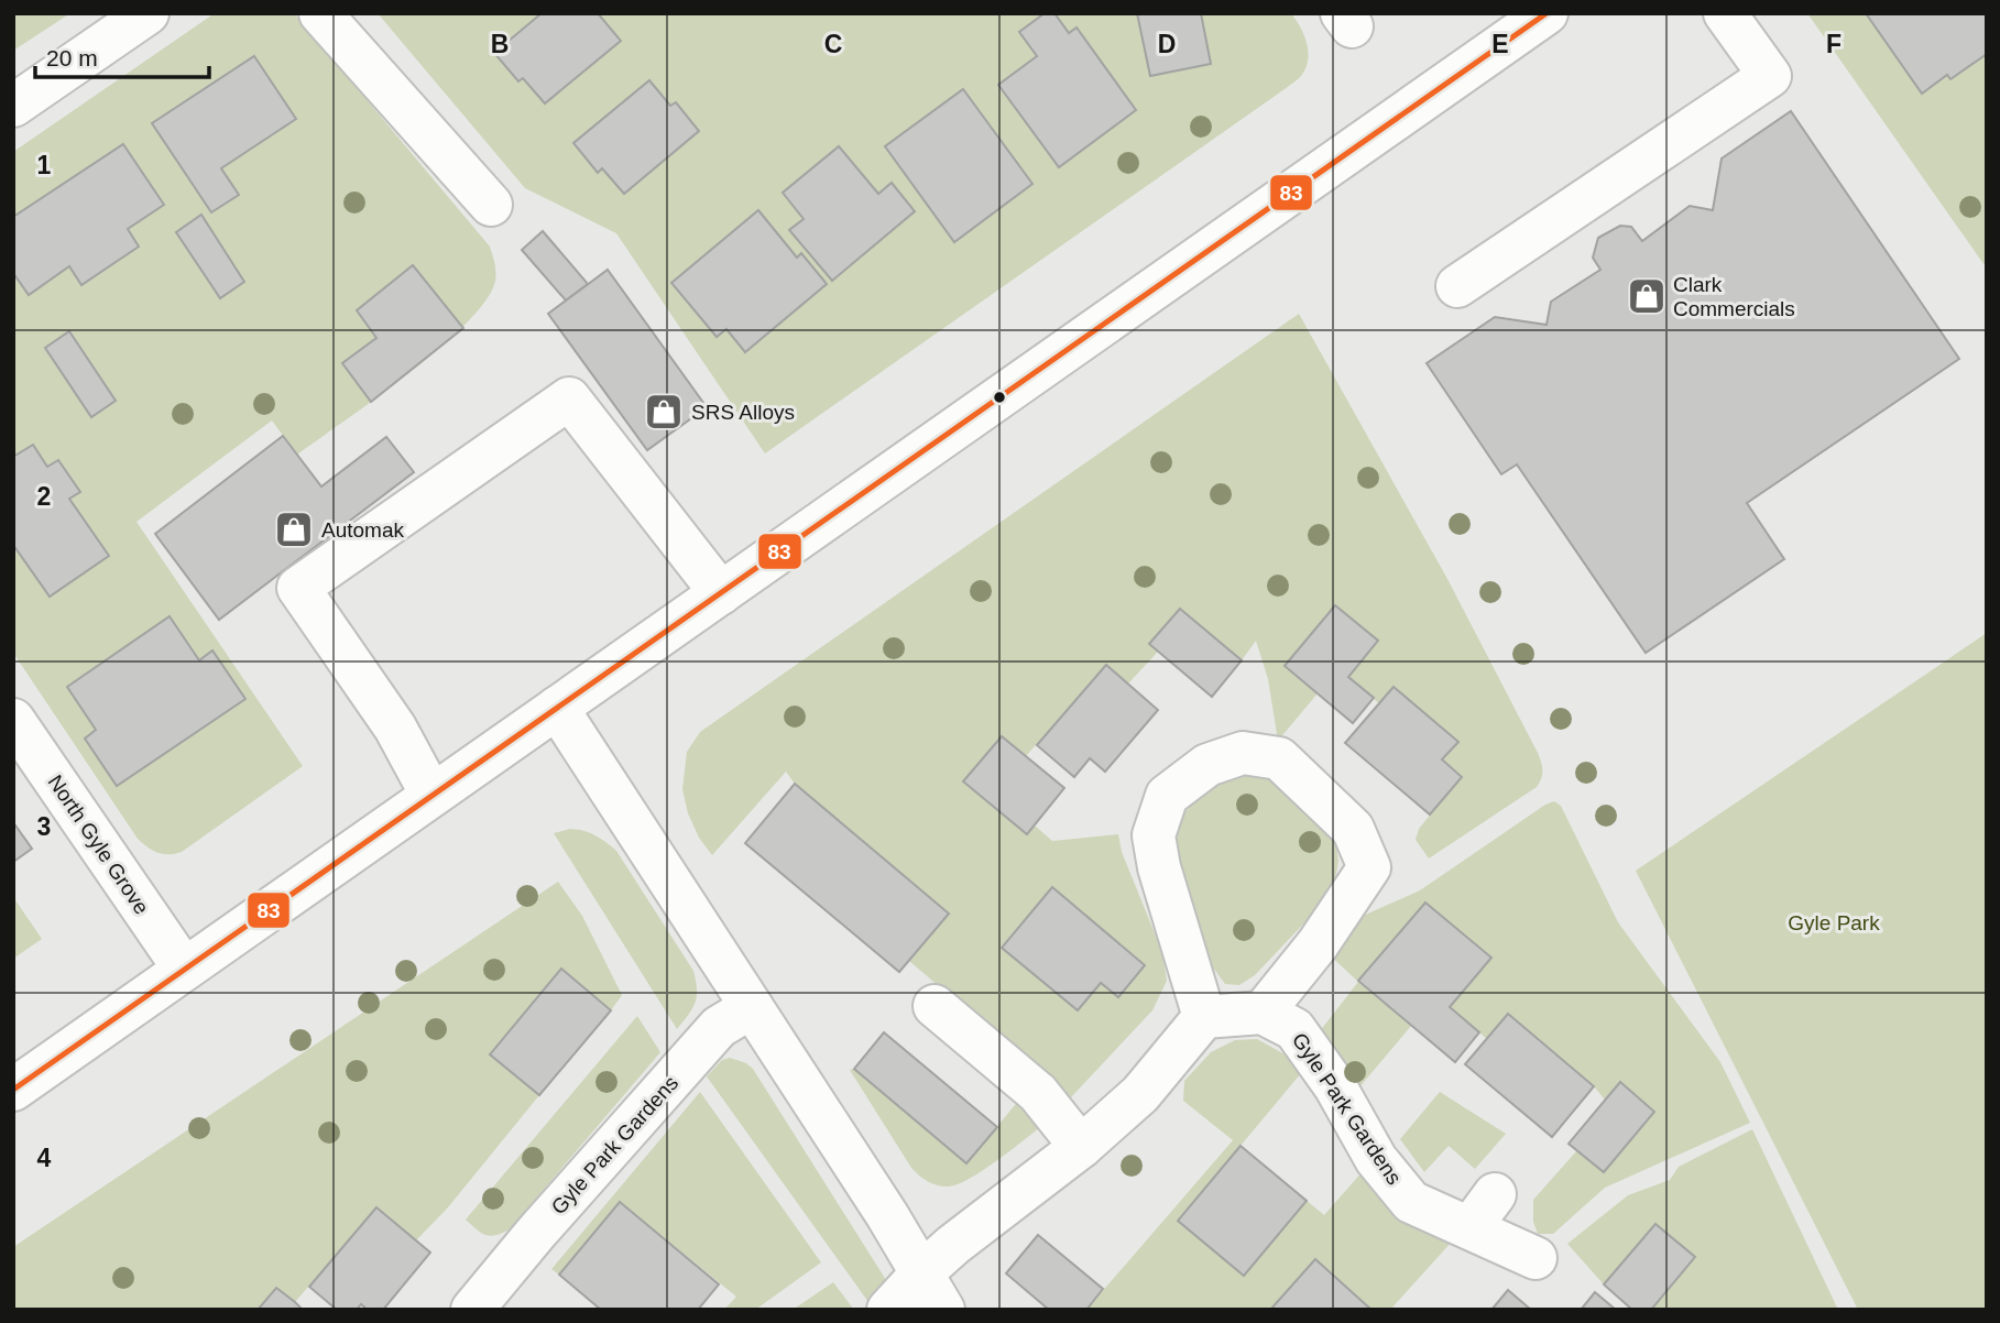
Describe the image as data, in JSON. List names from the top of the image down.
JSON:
{
  "streets": {
    "street": ["North Gyle Grove", "Gyle Park Gardens"]
  },
  "parks": ["Gyle Park"],
  "places": {
    "shop": ["Clark Commercials", "SRS Alloys", "Automak"]
  },
  "lines": ["transit line 83"],
  "scale_bar": "20 m",
  "grid": {
    "columns": [
      "B",
      "C",
      "D",
      "E",
      "F"
    ],
    "rows": [
      "1",
      "2",
      "3",
      "4"
    ]
  }
}
